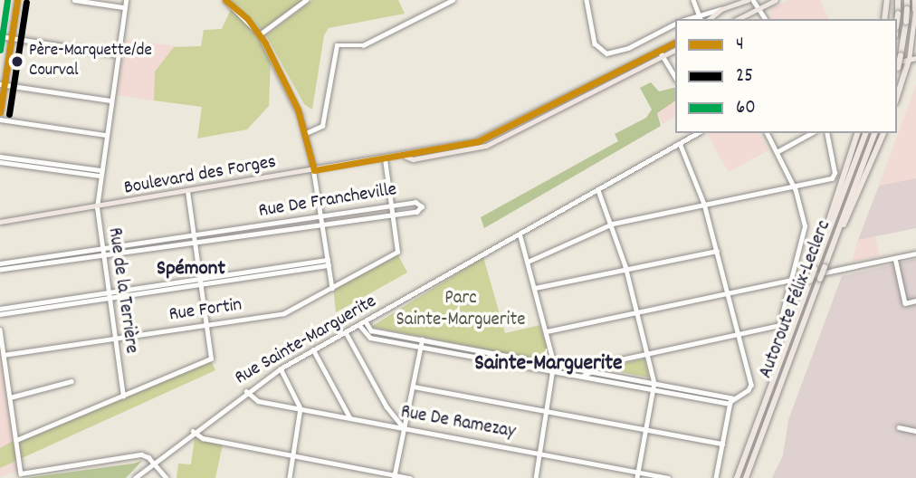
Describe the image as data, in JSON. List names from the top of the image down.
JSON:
{
  "streets": {
    "highway": ["Autoroute Félix-Leclerc"],
    "main road": ["Boulevard des Forges"],
    "street": [
      "Rue De Francheville",
      "Rue de la Terrière",
      "Rue Fortin",
      "Rue Sainte-Marguerite",
      "Rue De Ramezay"
    ]
  },
  "crossings": [
    ["Boulevard des Forges", "Rue de la Terrière"],
    ["Rue De Francheville", "Rue de la Terrière"],
    ["Rue De Francheville", "Rue Fortin"],
    ["Rue de la Terrière", "Rue Fortin"],
    ["Rue Sainte-Marguerite", "Rue De Ramezay"]
  ],
  "districts": ["Spémont", "Sainte-Marguerite"],
  "parks": ["Parc Sainte-Marguerite"],
  "places": ["Père-Marquette/de Courval"],
  "lines": ["transit line 4", "transit line 60", "transit line 25"],
  "legend": ["4", "25", "60"]
}
